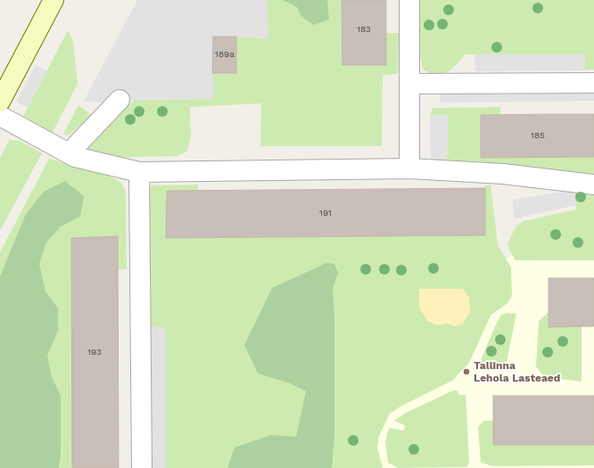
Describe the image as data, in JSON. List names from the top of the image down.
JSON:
{
  "places": ["Tallinna Lehola Lasteaed"],
  "house_numbers": [
    "183",
    "189a",
    "185",
    "191",
    "193"
  ]
}
